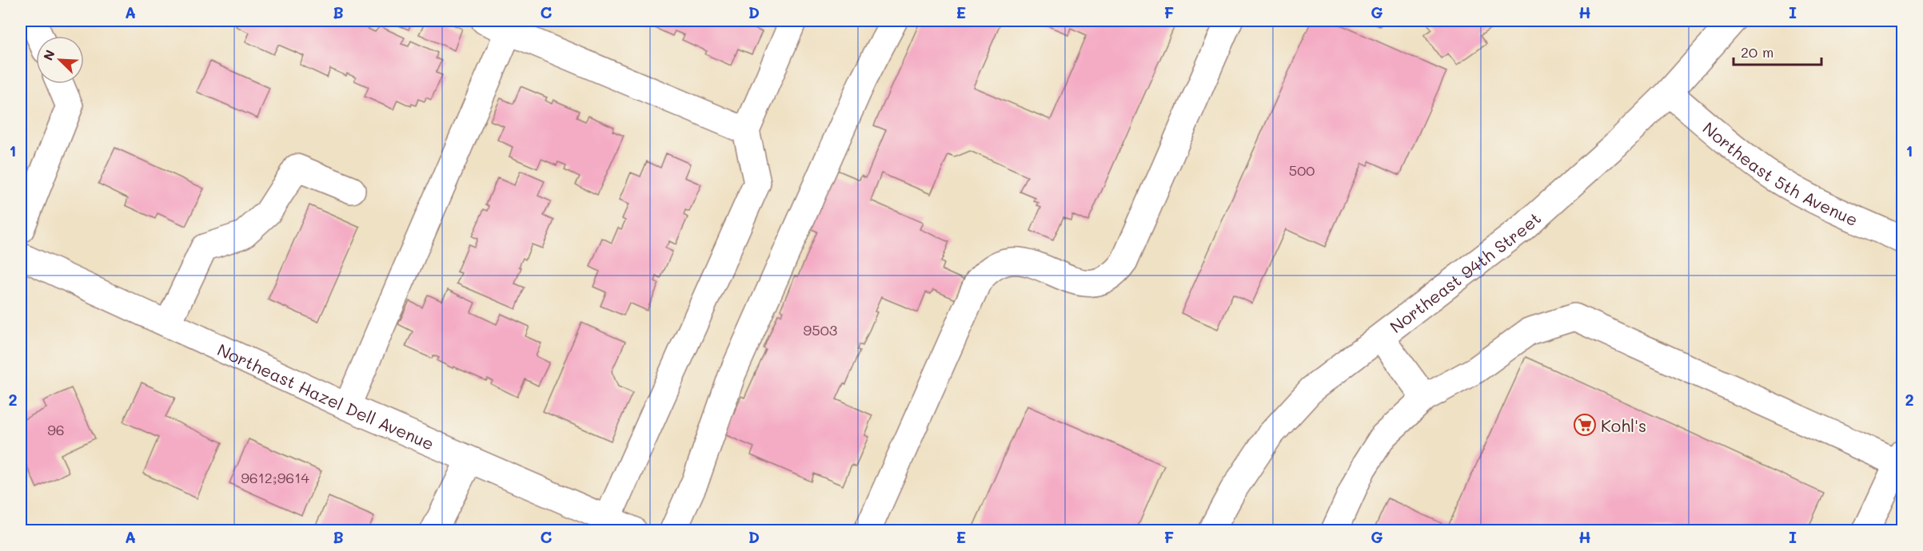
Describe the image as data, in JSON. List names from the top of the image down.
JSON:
{
  "streets": {
    "street": ["Northeast 5th Avenue", "Northeast 94th Street", "Northeast Hazel Dell Avenue"]
  },
  "crossings": [
    ["Northeast 5th Avenue", "Northeast 94th Street"]
  ],
  "places": {
    "supermarket": ["Kohl's"]
  },
  "house_numbers": [
    "500",
    "9503",
    "96",
    "9612;9614"
  ],
  "scale_bar": "20 m",
  "north": "top left",
  "grid": {
    "columns": [
      "A",
      "B",
      "C",
      "D",
      "E",
      "F",
      "G",
      "H",
      "I"
    ],
    "rows": ["1", "2"]
  }
}
